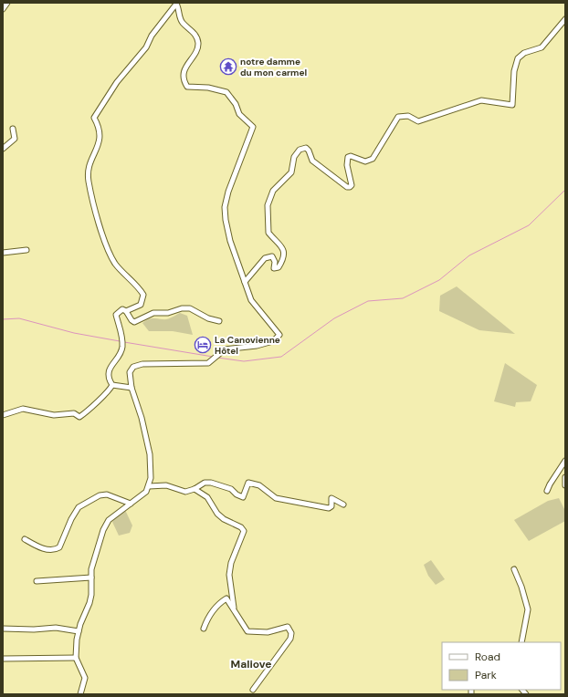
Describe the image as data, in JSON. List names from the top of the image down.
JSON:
{
  "districts": ["Maliove"],
  "places": {
    "temple": ["notre damme du mon carmel"],
    "hotel": ["La Canovienne Hôtel"]
  },
  "legend": ["Road", "Park"]
}
